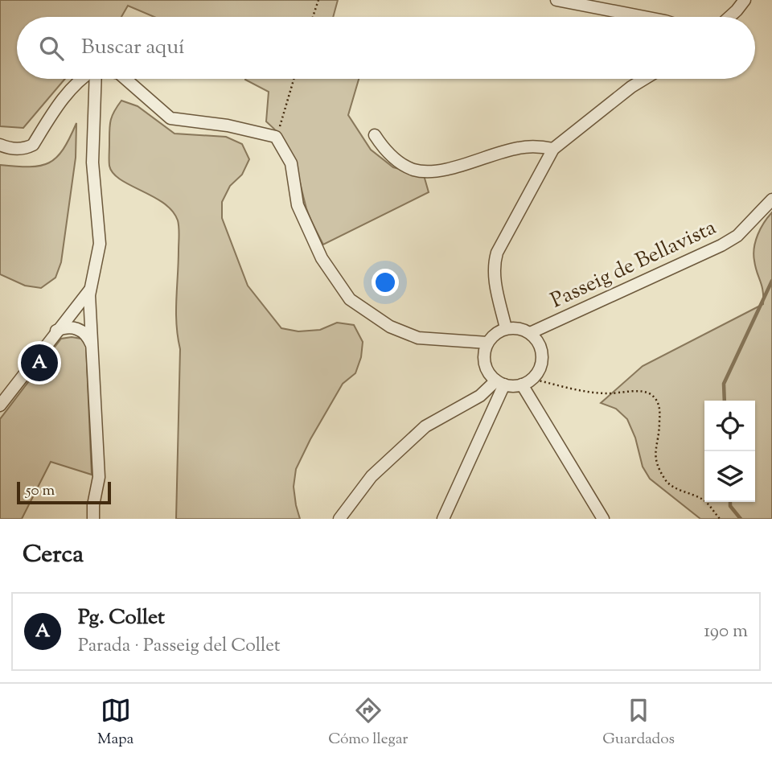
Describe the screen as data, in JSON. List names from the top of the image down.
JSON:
{
  "streets": {
    "street": ["Passeig de Bellavista"]
  },
  "scale_bar": "50 m",
  "page": {
    "search": "Buscar aquí",
    "pins": "A",
    "scale": "50 m",
    "heading": "Cerca",
    "list": [
      {
        "mark": "A",
        "name": "Pg. Collet",
        "note": "Parada · Passeig del Collet",
        "value": "190 m"
      }
    ],
    "nav": ["Mapa", "Cómo llegar", "Guardados"]
  }
}
